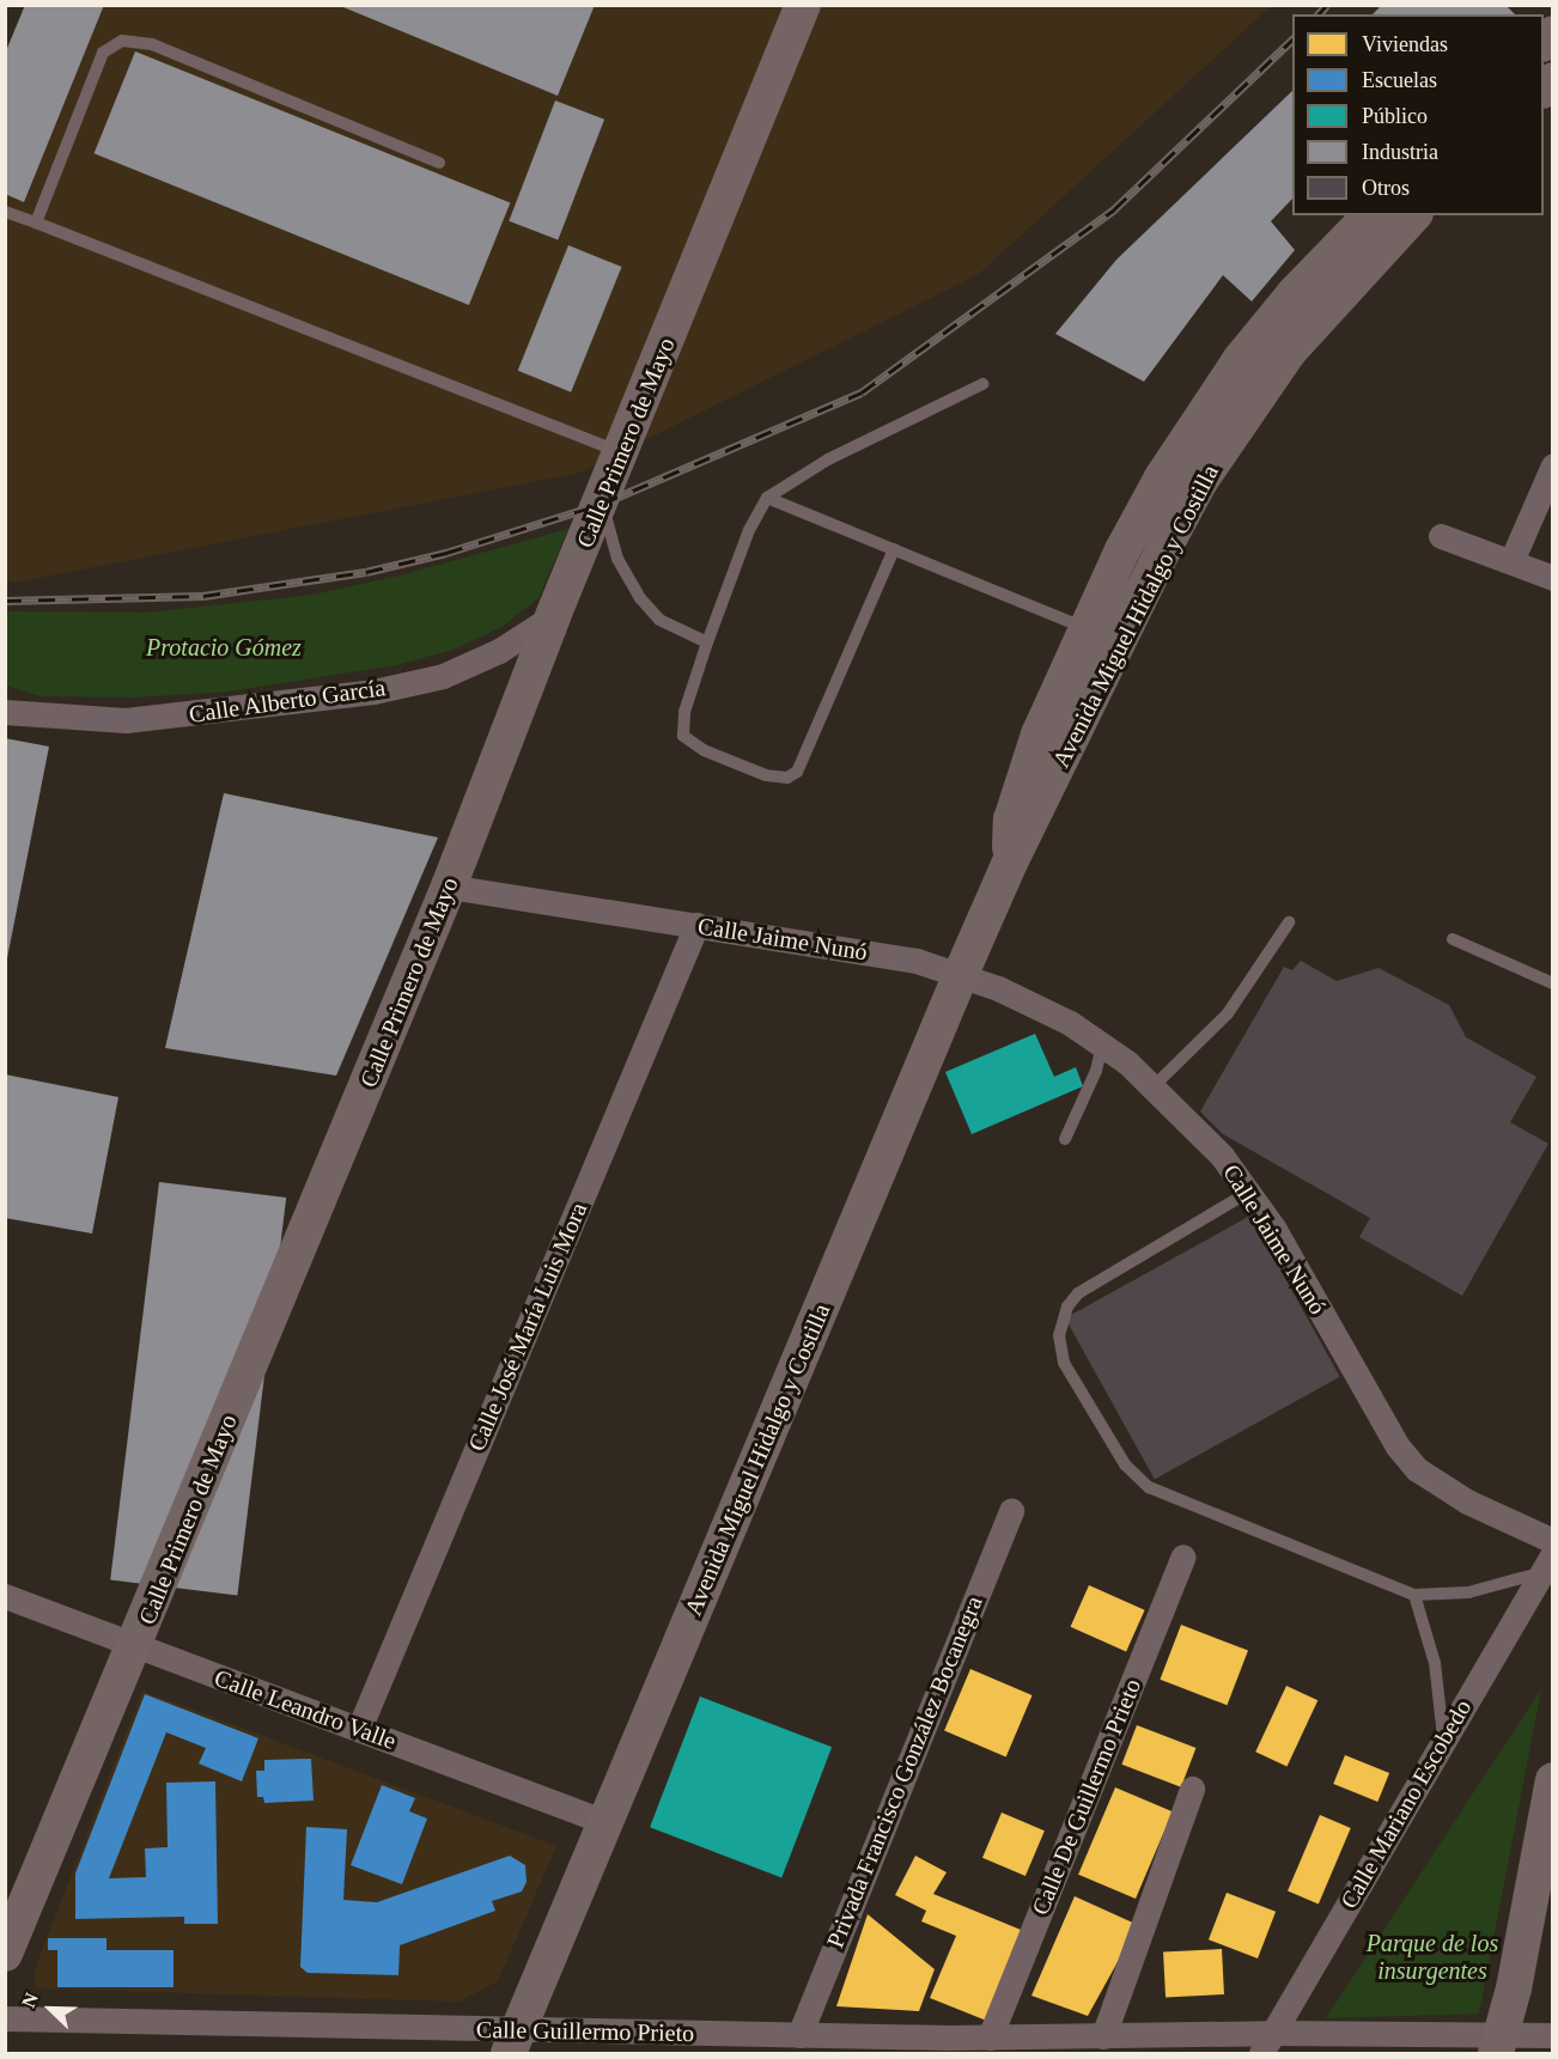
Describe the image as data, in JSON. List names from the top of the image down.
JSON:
{
  "streets": {
    "main road": ["Calle Primero de Mayo", "Avenida Miguel Hidalgo y Costilla"],
    "street": [
      "Calle Alberto García",
      "Calle Jaime Nunó",
      "Calle José María Luis Mora",
      "Calle Leandro Valle",
      "Privada Francisco González Bocanegra",
      "Calle De Guillermo Prieto",
      "Calle Mariano Escobedo",
      "Calle Guillermo Prieto"
    ]
  },
  "crossings": [
    ["Calle Primero de Mayo", "Calle Alberto García"],
    ["Calle Primero de Mayo", "Calle Jaime Nunó"],
    ["Calle Primero de Mayo", "Calle Leandro Valle"],
    ["Avenida Miguel Hidalgo y Costilla", "Calle Jaime Nunó"],
    ["Avenida Miguel Hidalgo y Costilla", "Calle Leandro Valle"],
    ["Avenida Miguel Hidalgo y Costilla", "Calle Guillermo Prieto"],
    ["Calle Jaime Nunó", "Calle José María Luis Mora"],
    ["Calle José María Luis Mora", "Calle Leandro Valle"],
    ["Privada Francisco González Bocanegra", "Calle Guillermo Prieto"],
    ["Calle De Guillermo Prieto", "Calle Guillermo Prieto"],
    ["Calle Mariano Escobedo", "Calle Guillermo Prieto"]
  ],
  "parks": ["Protacio Gómez", "Parque de los insurgentes"],
  "legend": [
    "Viviendas",
    "Escuelas",
    "Público",
    "Industria",
    "Otros"
  ],
  "north": "top left"
}
